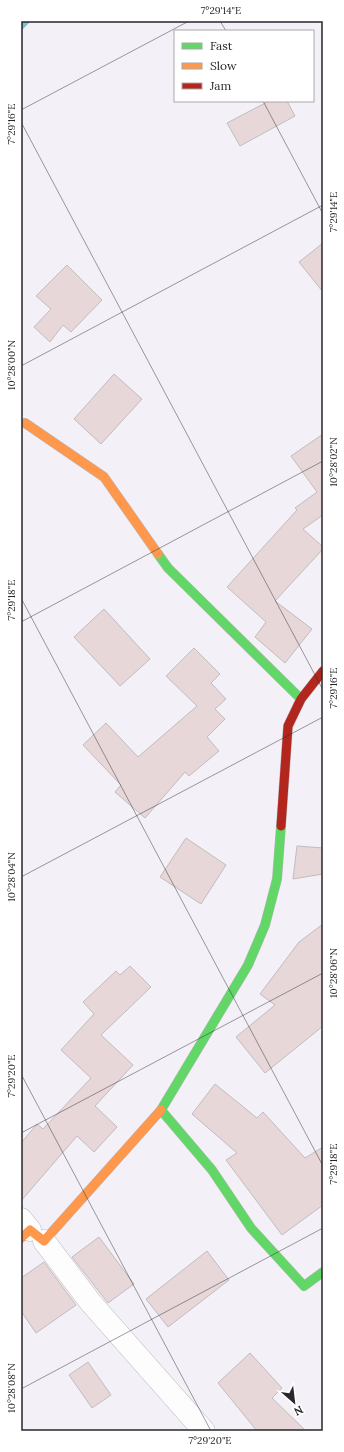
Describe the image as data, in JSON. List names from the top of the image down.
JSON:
{
  "legend": ["Fast", "Slow", "Jam"],
  "north": "bottom right",
  "coordinates": [
    "7°29'14\"E",
    "7°29'16\"E",
    "10°28'00\"N",
    "10°28'02\"N",
    "7°29'18\"E",
    "10°28'04\"N",
    "10°28'06\"N",
    "7°29'20\"E",
    "10°28'08\"N"
  ]
}
